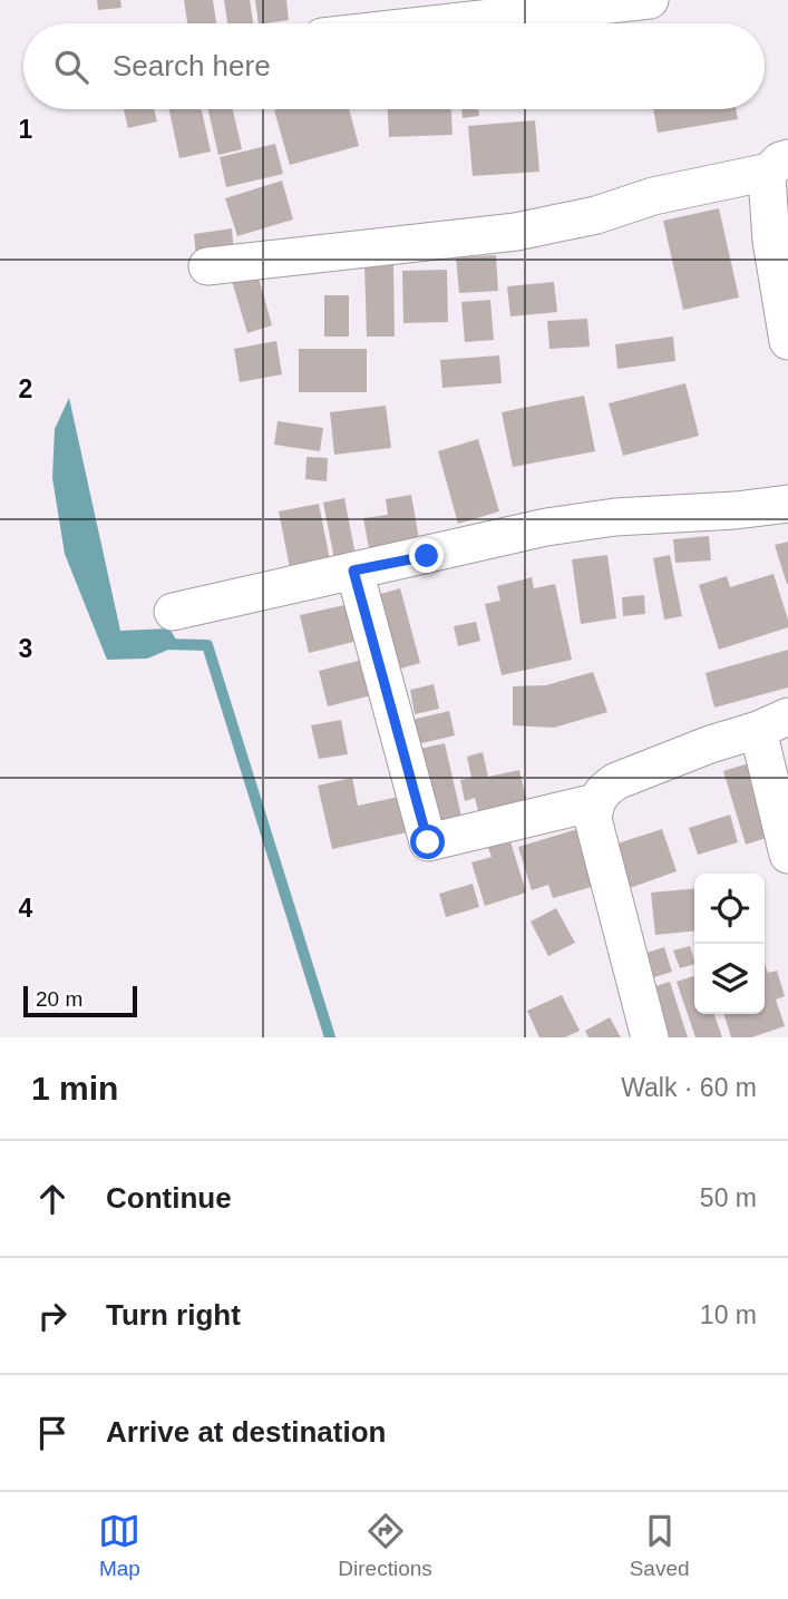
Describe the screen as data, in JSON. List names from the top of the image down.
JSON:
{
  "scale_bar": "20 m",
  "page": {
    "search": "Search here",
    "scale": "20 m",
    "heading": ["1 min", "Walk · 60 m"],
    "list": [
      ["Continue", "50 m"],
      ["Turn right", "10 m"],
      "Arrive at destination"
    ],
    "nav": ["Map", "Directions", "Saved"]
  },
  "grid": {
    "rows": [
      "1",
      "2",
      "3",
      "4"
    ]
  }
}
